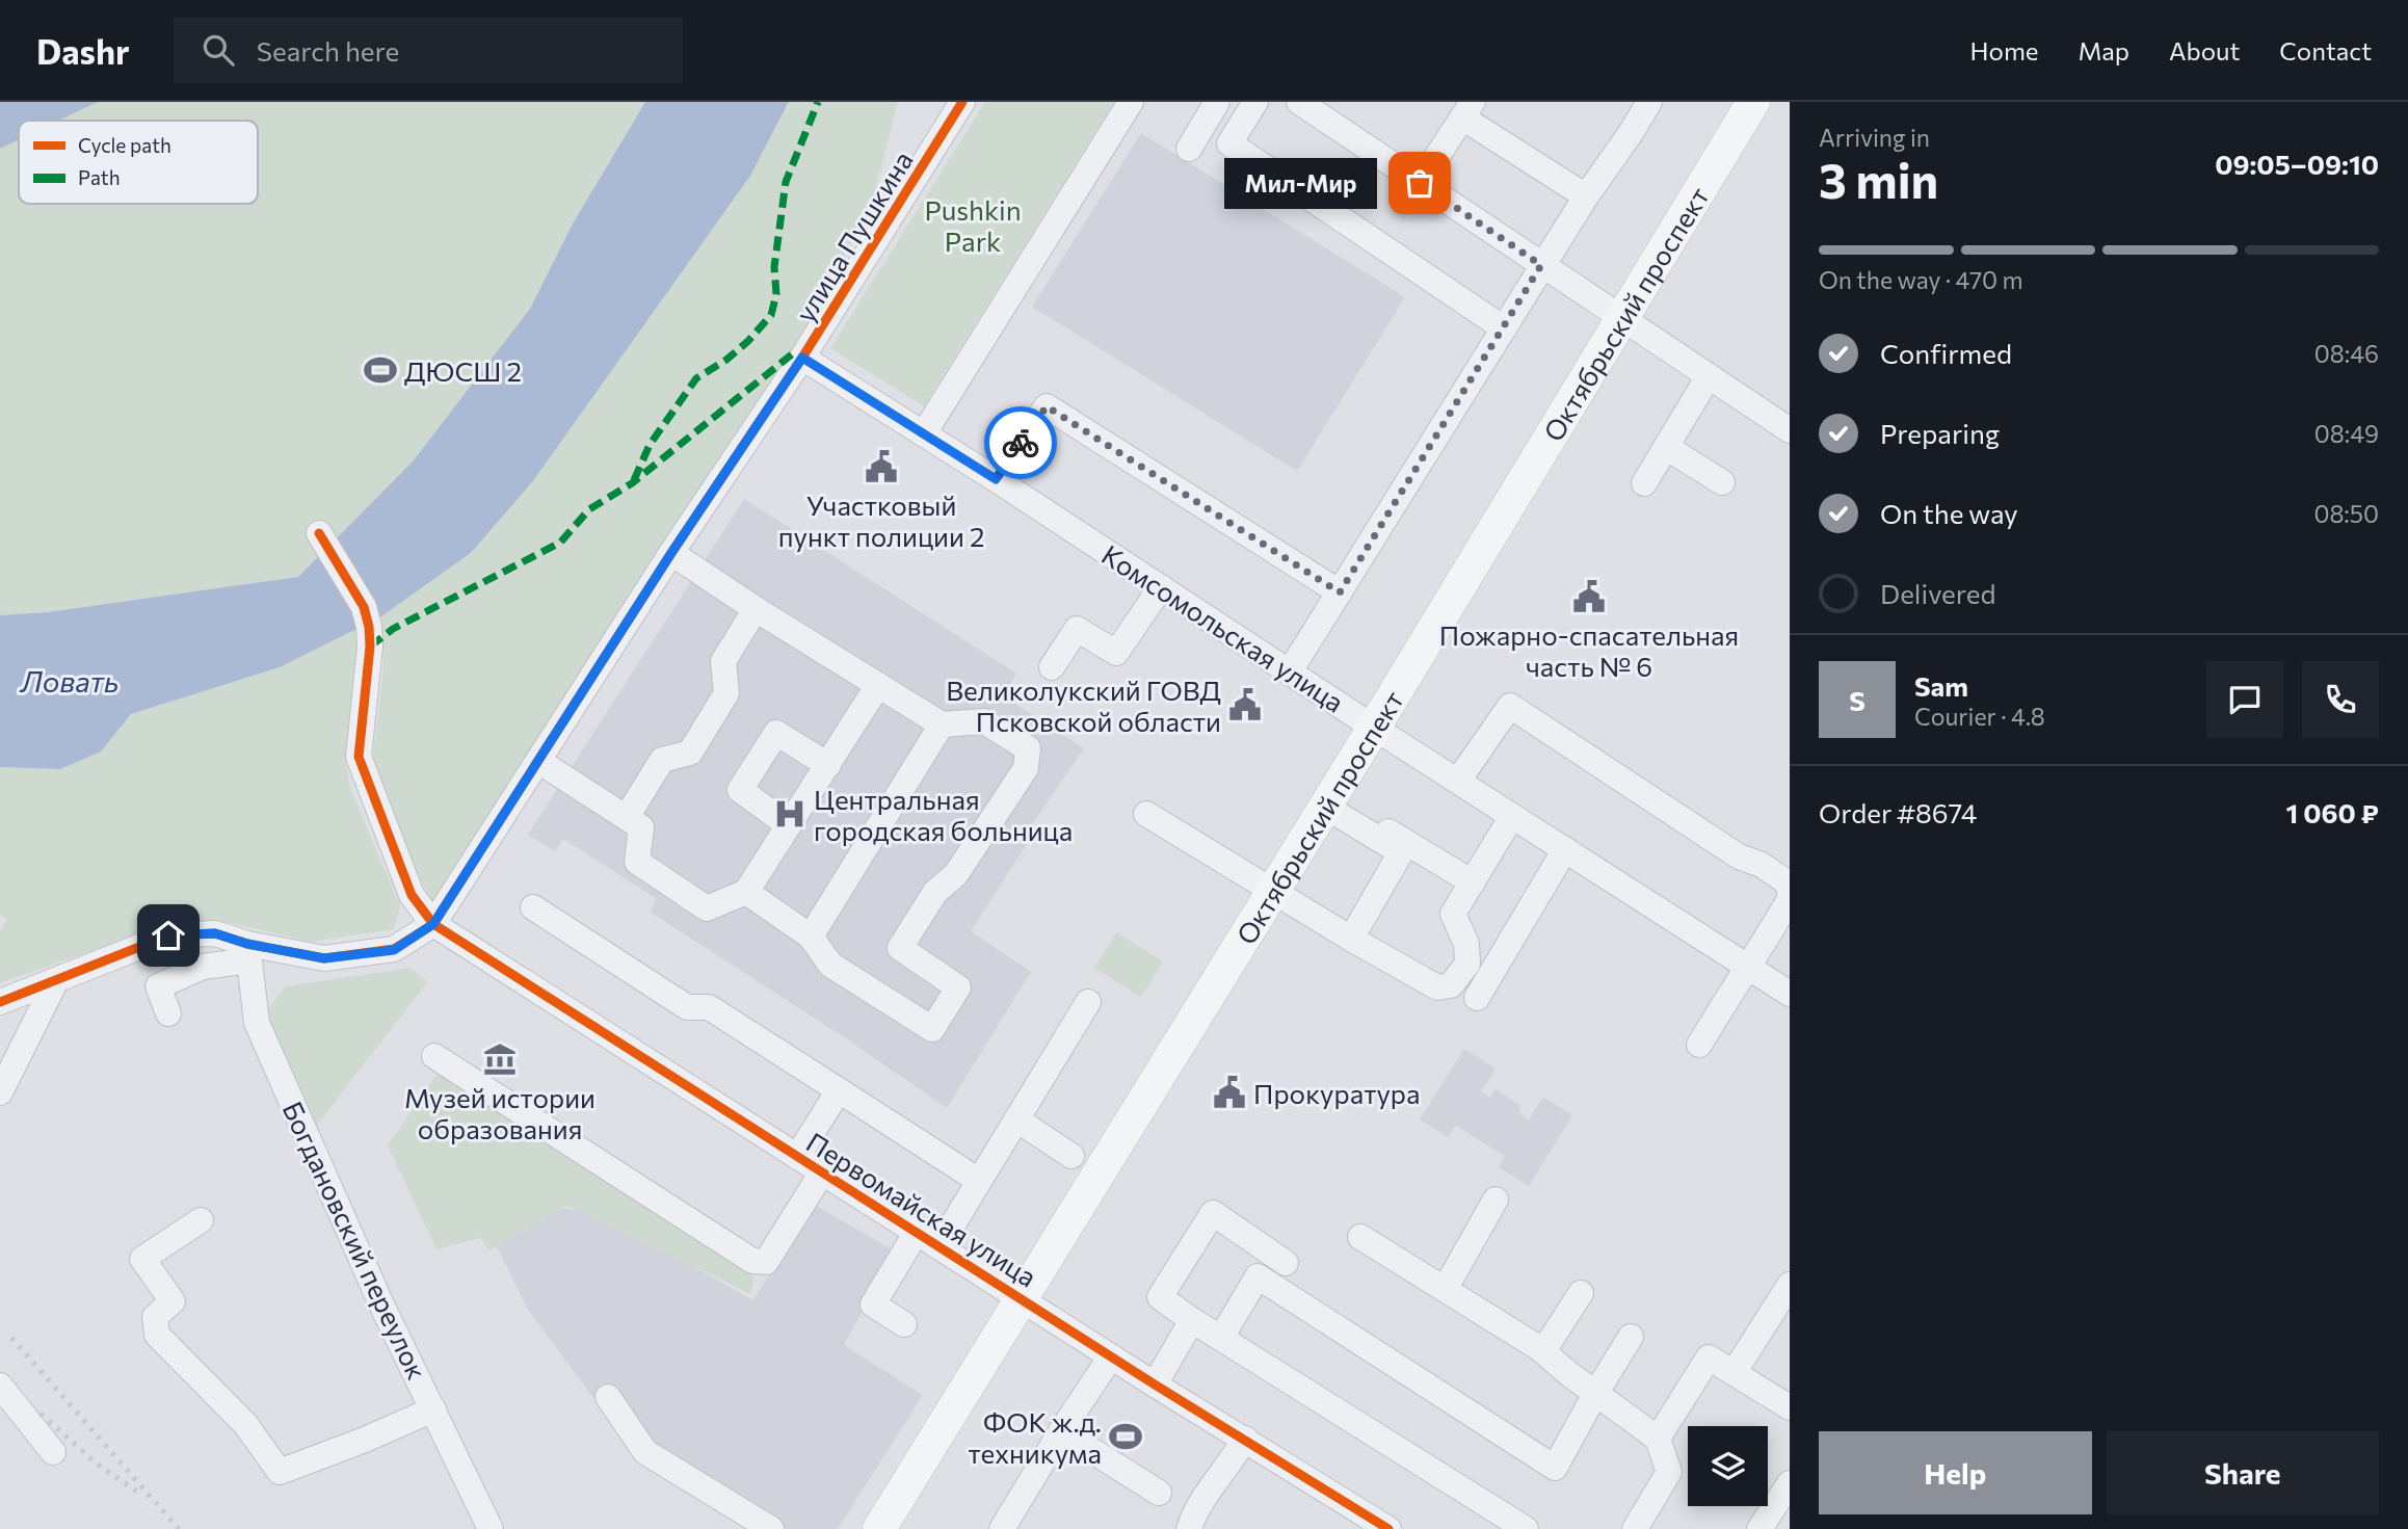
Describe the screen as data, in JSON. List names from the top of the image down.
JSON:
{
  "streets": {
    "main road": ["Октябрьский проспект"],
    "street": [
      "улица Пушкина",
      "Комсомольская улица",
      "Первомайская улица",
      "Богдановский переулок"
    ]
  },
  "crossings": [
    ["улица Пушкина", "Комсомольская улица"],
    ["улица Пушкина", "Первомайская улица"],
    ["улица Пушкина", "Богдановский переулок"],
    ["Октябрьский проспект", "Комсомольская улица"],
    ["Октябрьский проспект", "Первомайская улица"]
  ],
  "water": ["Ловать"],
  "parks": ["Pushkin Park"],
  "places": {
    "other": ["Мил-Мир"],
    "sports": ["ДЮСШ 2", "ФОК ж.д. техникума"],
    "public building": [
      "Участковый пункт полиции 2",
      "Пожарно-спасательная часть № 6",
      "Великолукский ГОВД Псковской области",
      "Прокуратура"
    ],
    "hospital": ["Центральная городская больница"],
    "museum": ["Музей истории образования"]
  },
  "legend": ["Cycle path", "Path"],
  "page": {
    "header": "Dashr",
    "search": "Search here",
    "nav": [
      "Home",
      "Map",
      "About",
      "Contact"
    ],
    "heading": ["3 min", "Arriving in", "09:05–09:10"],
    "panel": [
      "Sam",
      "Courier · 4.8",
      "Order #8674",
      "1 060 ₽"
    ],
    "bubble": "Мил-Мир",
    "bar": "On the way · 470 m",
    "list": [
      ["Confirmed", "08:46"],
      ["Preparing", "08:49"],
      ["On the way", "08:50"],
      "Delivered"
    ],
    "round": "S",
    "buttons": ["Help", "Share"]
  }
}
